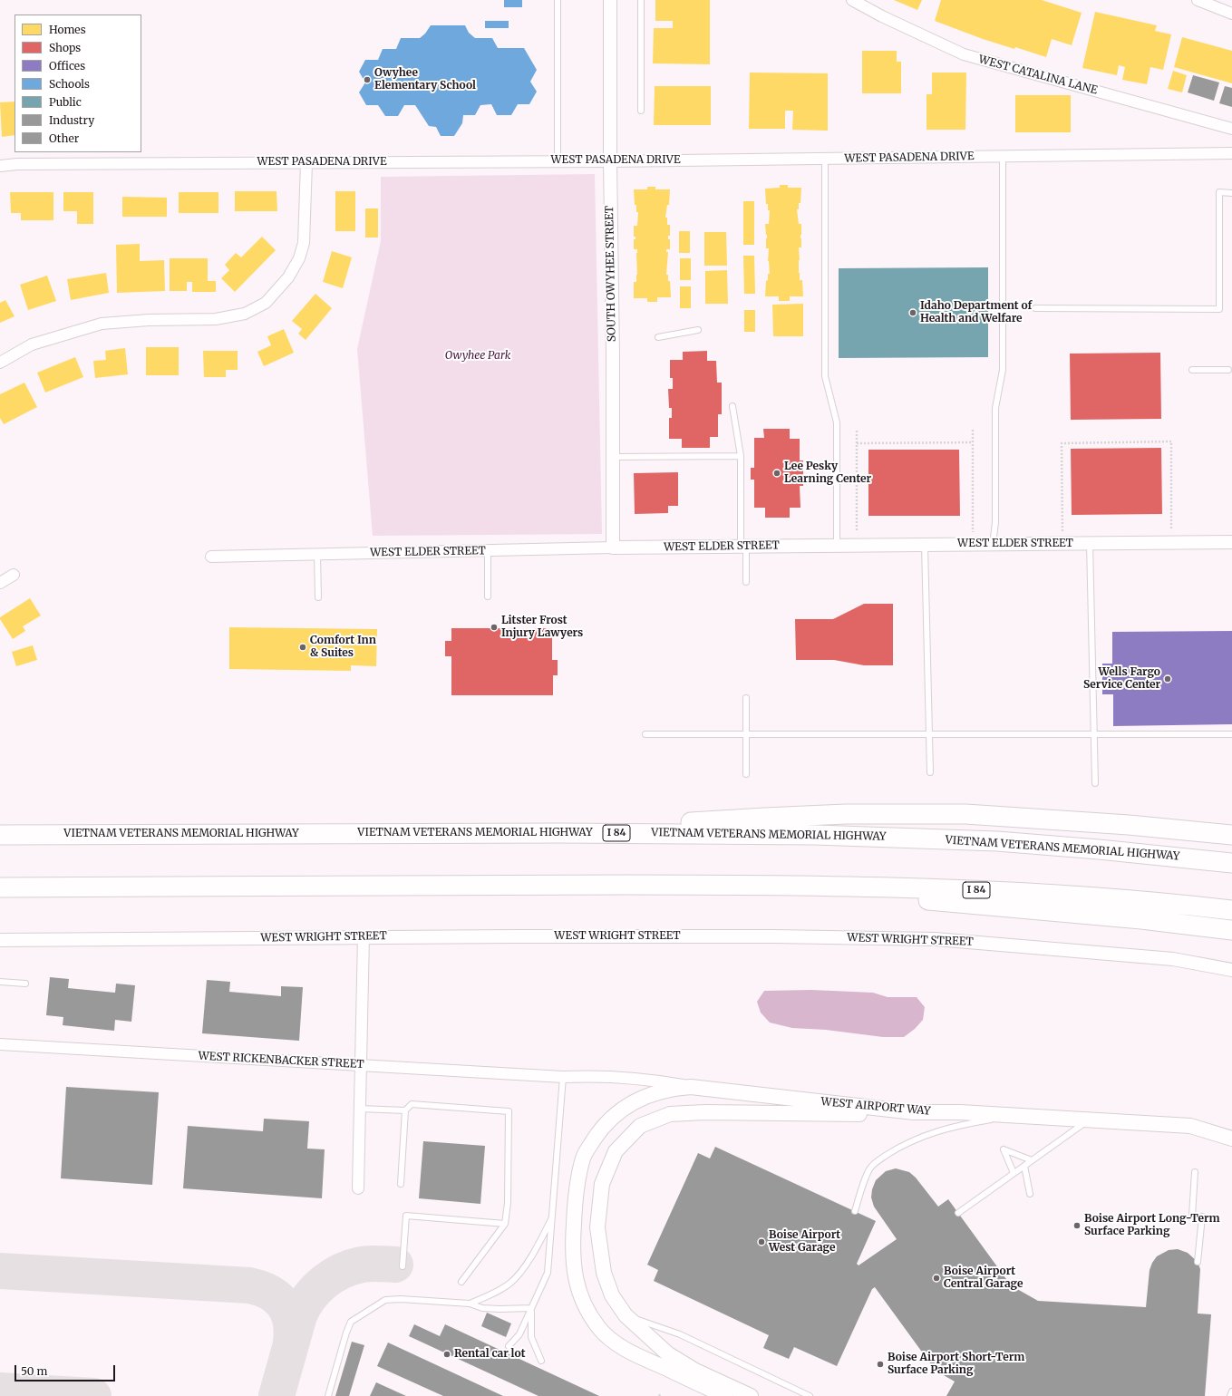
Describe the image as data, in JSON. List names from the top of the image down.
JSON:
{
  "streets": {
    "highway": ["VIETNAM VETERANS MEMORIAL HIGHWAY", "I 84"],
    "main road": ["WEST AIRPORT WAY"],
    "street": [
      "WEST CATALINA LANE",
      "WEST PASADENA DRIVE",
      "SOUTH OWYHEE STREET",
      "WEST ELDER STREET",
      "WEST WRIGHT STREET",
      "WEST RICKENBACKER STREET"
    ]
  },
  "crossings": [
    ["WEST PASADENA DRIVE", "SOUTH OWYHEE STREET"],
    ["SOUTH OWYHEE STREET", "WEST ELDER STREET"],
    ["WEST RICKENBACKER STREET", "WEST AIRPORT WAY"]
  ],
  "parks": ["Owyhee Park"],
  "places": [
    "Owyhee Elementary School",
    "Idaho Department of Health and Welfare",
    "Lee Pesky Learning Center",
    "Litster Frost Injury Lawyers",
    "Comfort Inn & Suites",
    "Wells Fargo Service Center",
    "Boise Airport Long-Term Surface Parking",
    "Boise Airport West Garage",
    "Boise Airport Central Garage",
    "Rental car lot",
    "Boise Airport Short-Term Surface Parking"
  ],
  "legend": [
    "Homes",
    "Shops",
    "Offices",
    "Schools",
    "Public",
    "Industry",
    "Other"
  ],
  "scale_bar": "50 m"
}
